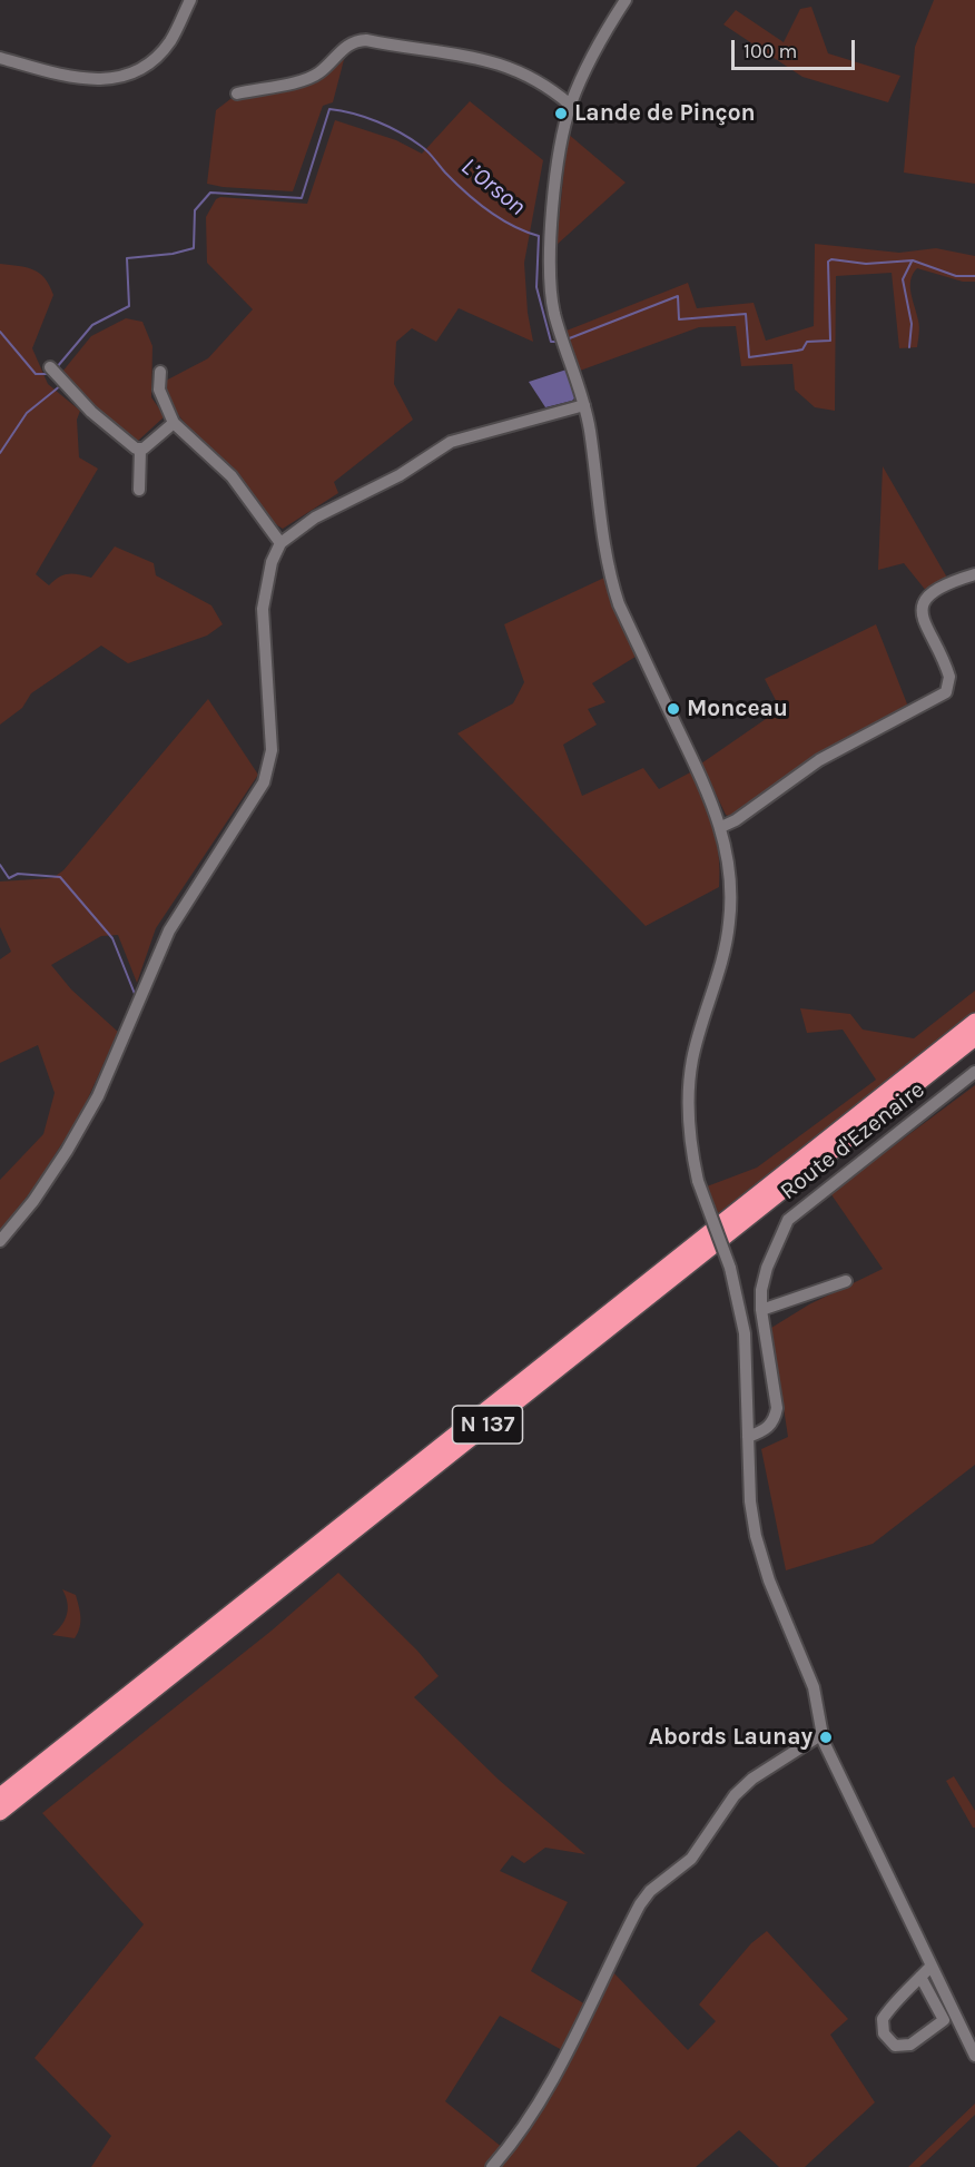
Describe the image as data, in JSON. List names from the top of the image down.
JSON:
{
  "streets": {
    "highway": ["N 137"],
    "street": ["Route d'Ezenaire"]
  },
  "water": ["L’Orson"],
  "places": ["Lande de Pinçon", "Monceau", "Abords Launay"],
  "scale_bar": "100 m"
}
